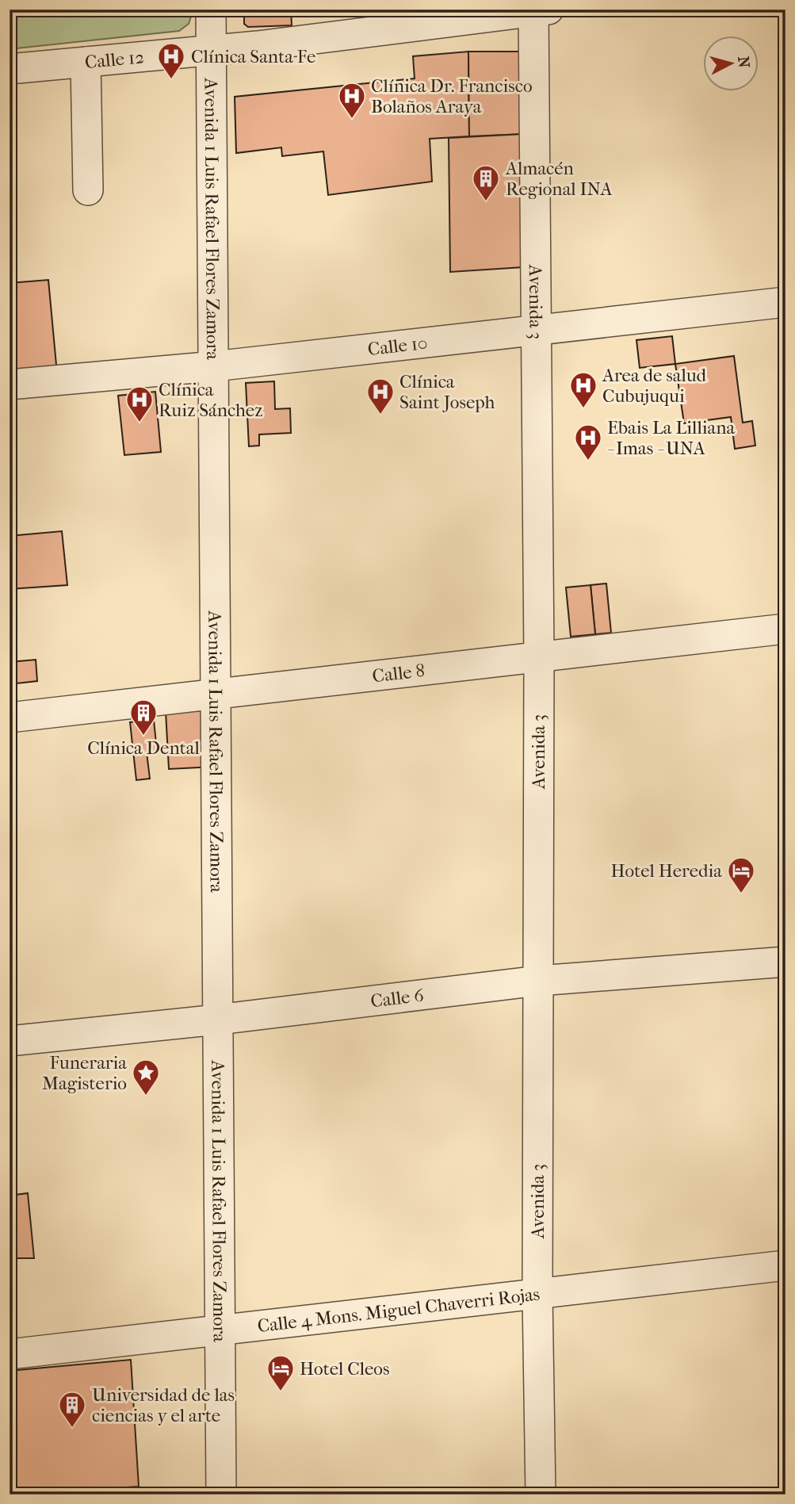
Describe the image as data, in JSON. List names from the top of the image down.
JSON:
{
  "streets": {
    "street": [
      "Calle 12",
      "Avenida 1 Luis Rafael Flores Zamora",
      "Avenida 3",
      "Calle 10",
      "Calle 8",
      "Calle 6",
      "Calle 4 Mons. Miguel Chaverri Rojas"
    ]
  },
  "crossings": [
    ["Calle 12", "Avenida 1 Luis Rafael Flores Zamora"],
    ["Calle 12", "Avenida 3"],
    ["Avenida 1 Luis Rafael Flores Zamora", "Calle 10"],
    ["Avenida 1 Luis Rafael Flores Zamora", "Calle 8"],
    ["Avenida 1 Luis Rafael Flores Zamora", "Calle 6"],
    ["Avenida 1 Luis Rafael Flores Zamora", "Calle 4 Mons. Miguel Chaverri Rojas"],
    ["Avenida 3", "Calle 10"],
    ["Avenida 3", "Calle 8"],
    ["Avenida 3", "Calle 6"],
    ["Avenida 3", "Calle 4 Mons. Miguel Chaverri Rojas"]
  ],
  "places": {
    "hospital": [
      "Clínica Santa Fe",
      "Clínica Dr. Francisco Bolaños Araya",
      "Area de salud Cubujuqui",
      "Clínica Saint Joseph",
      "Clínica Ruiz Sánchez",
      "Ebais La Lilliana - Imas - UNA"
    ],
    "building": ["Almacén Regional INA", "Clínica Dental", "Universidad de las ciencias y el arte"],
    "hotel": ["Hotel Heredia", "Hotel Cleos"],
    "place": ["Funeraria Magisterio"]
  },
  "north": "right"
}
